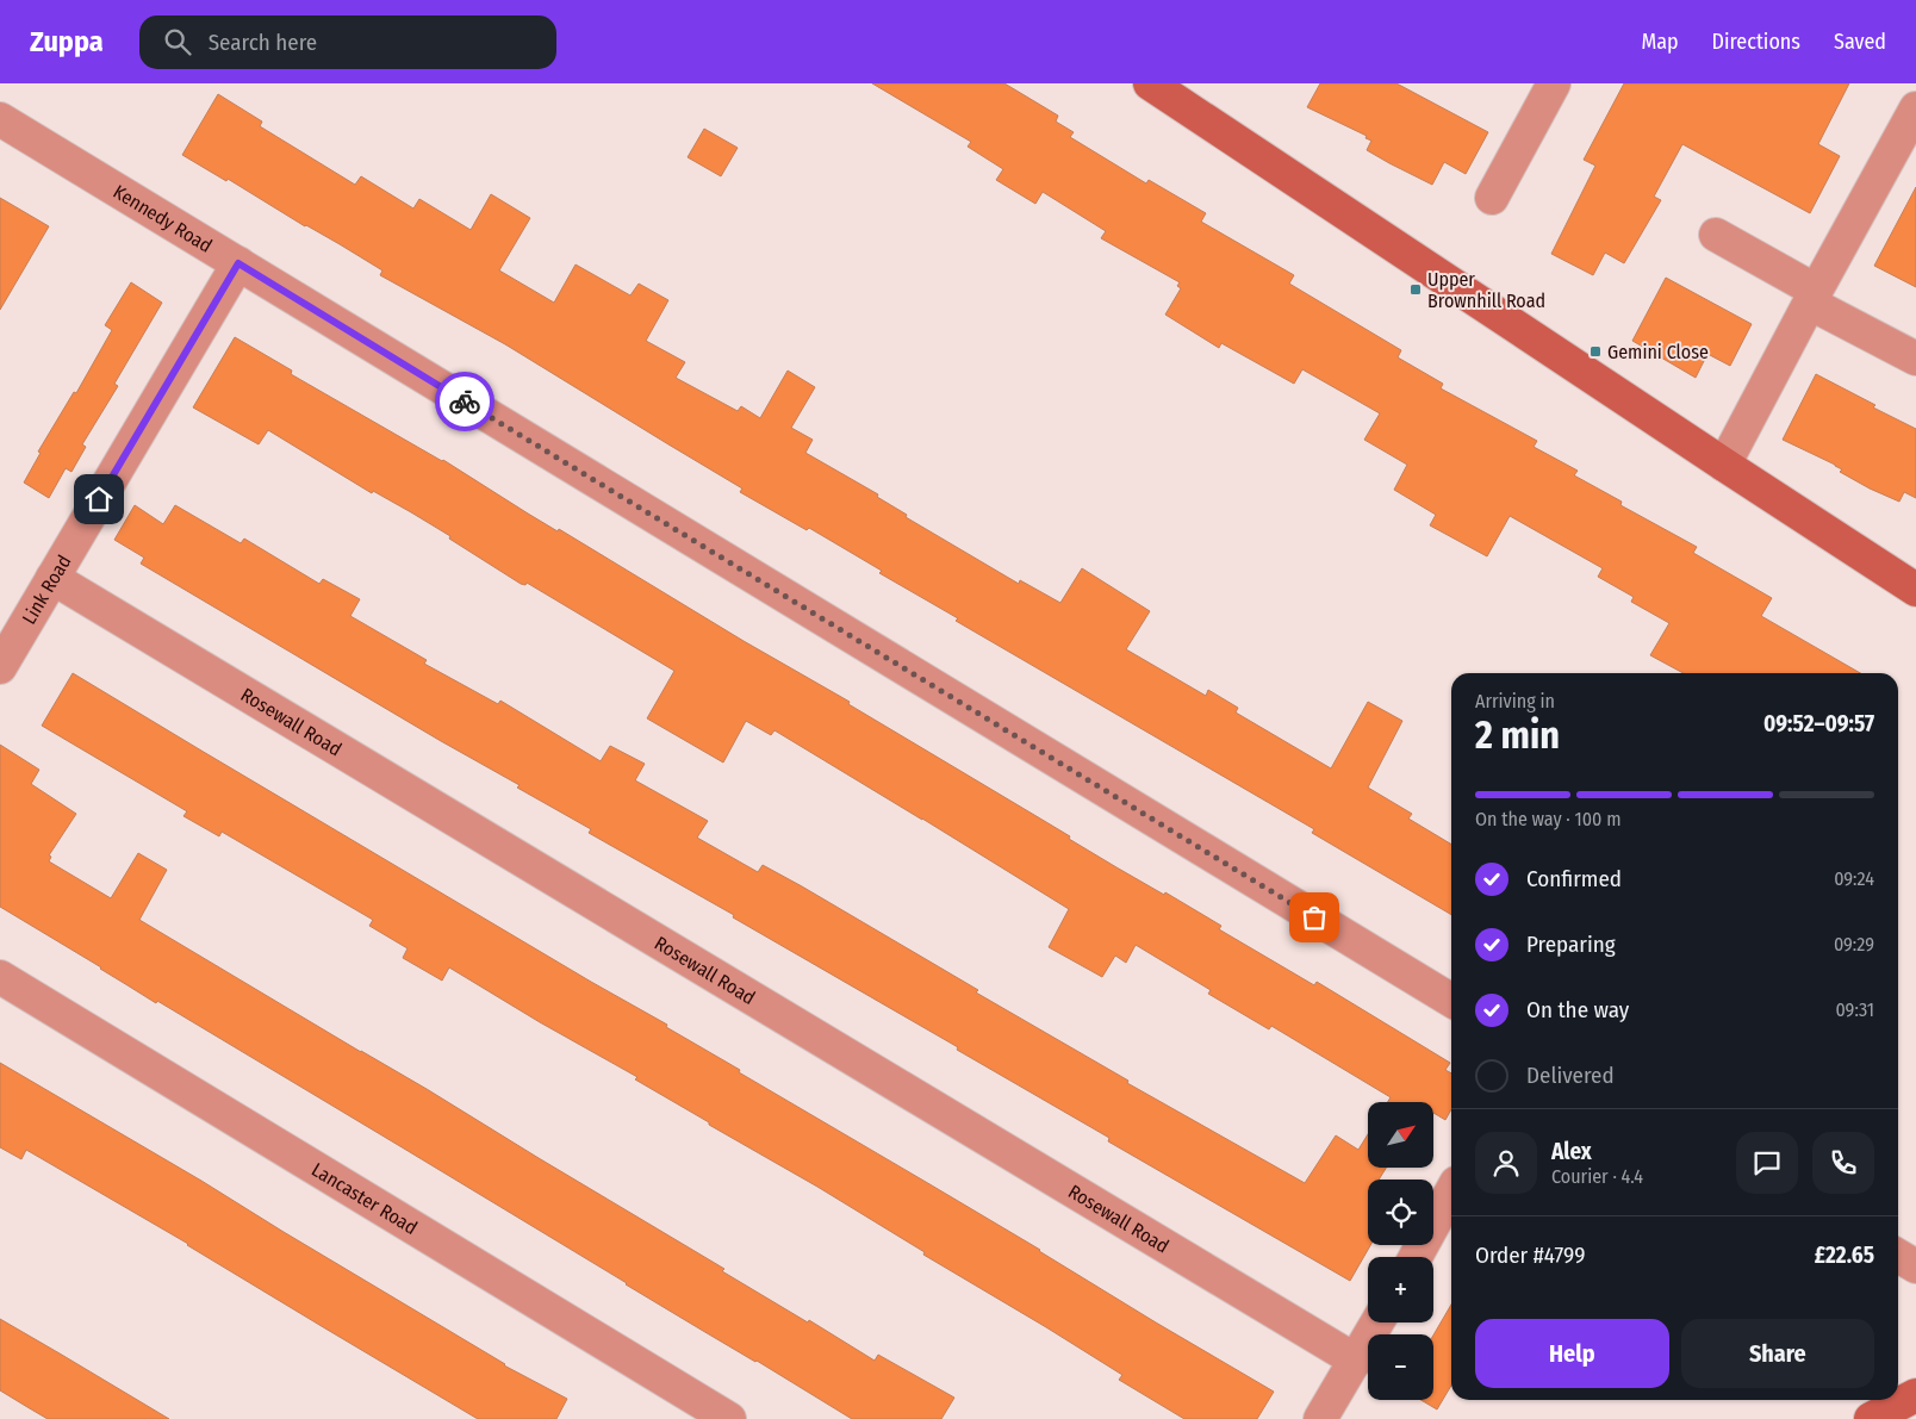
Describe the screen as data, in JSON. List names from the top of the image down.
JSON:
{
  "streets": {
    "street": [
      "Kennedy Road",
      "Link Road",
      "Rosewall Road",
      "Lancaster Road"
    ]
  },
  "crossings": [
    ["Kennedy Road", "Link Road"],
    ["Link Road", "Rosewall Road"]
  ],
  "places": {
    "transit": ["Upper Brownhill Road", "Gemini Close"]
  },
  "north": "top right",
  "page": {
    "header": "Zuppa",
    "search": "Search here",
    "nav": ["Map", "Directions", "Saved"],
    "heading": ["2 min", "Arriving in", "09:52–09:57"],
    "panel": [
      "Alex",
      "Courier · 4.4",
      "Order #4799",
      "£22.65"
    ],
    "bar": "On the way · 100 m",
    "list": [
      ["Confirmed", "09:24"],
      ["Preparing", "09:29"],
      ["On the way", "09:31"],
      "Delivered"
    ],
    "map_buttons": ["+", "−"],
    "buttons": ["Help", "Share"]
  }
}
